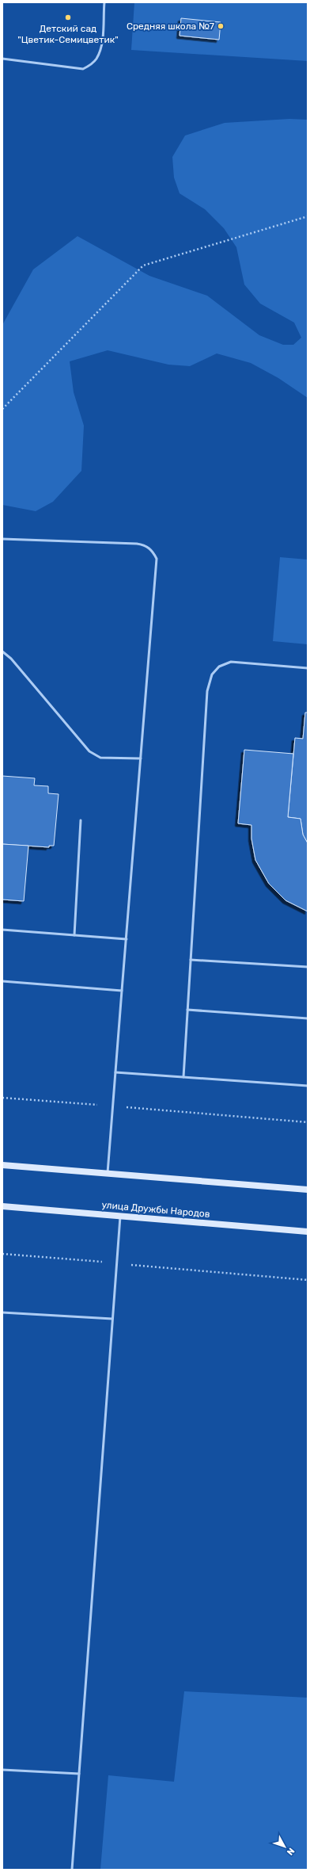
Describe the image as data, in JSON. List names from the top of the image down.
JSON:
{
  "streets": {
    "main road": ["улица Дружбы Народов"]
  },
  "places": ["Детский сад \"Цветик-Семицветик\"", "Средняя школа №7"],
  "north": "bottom right"
}
